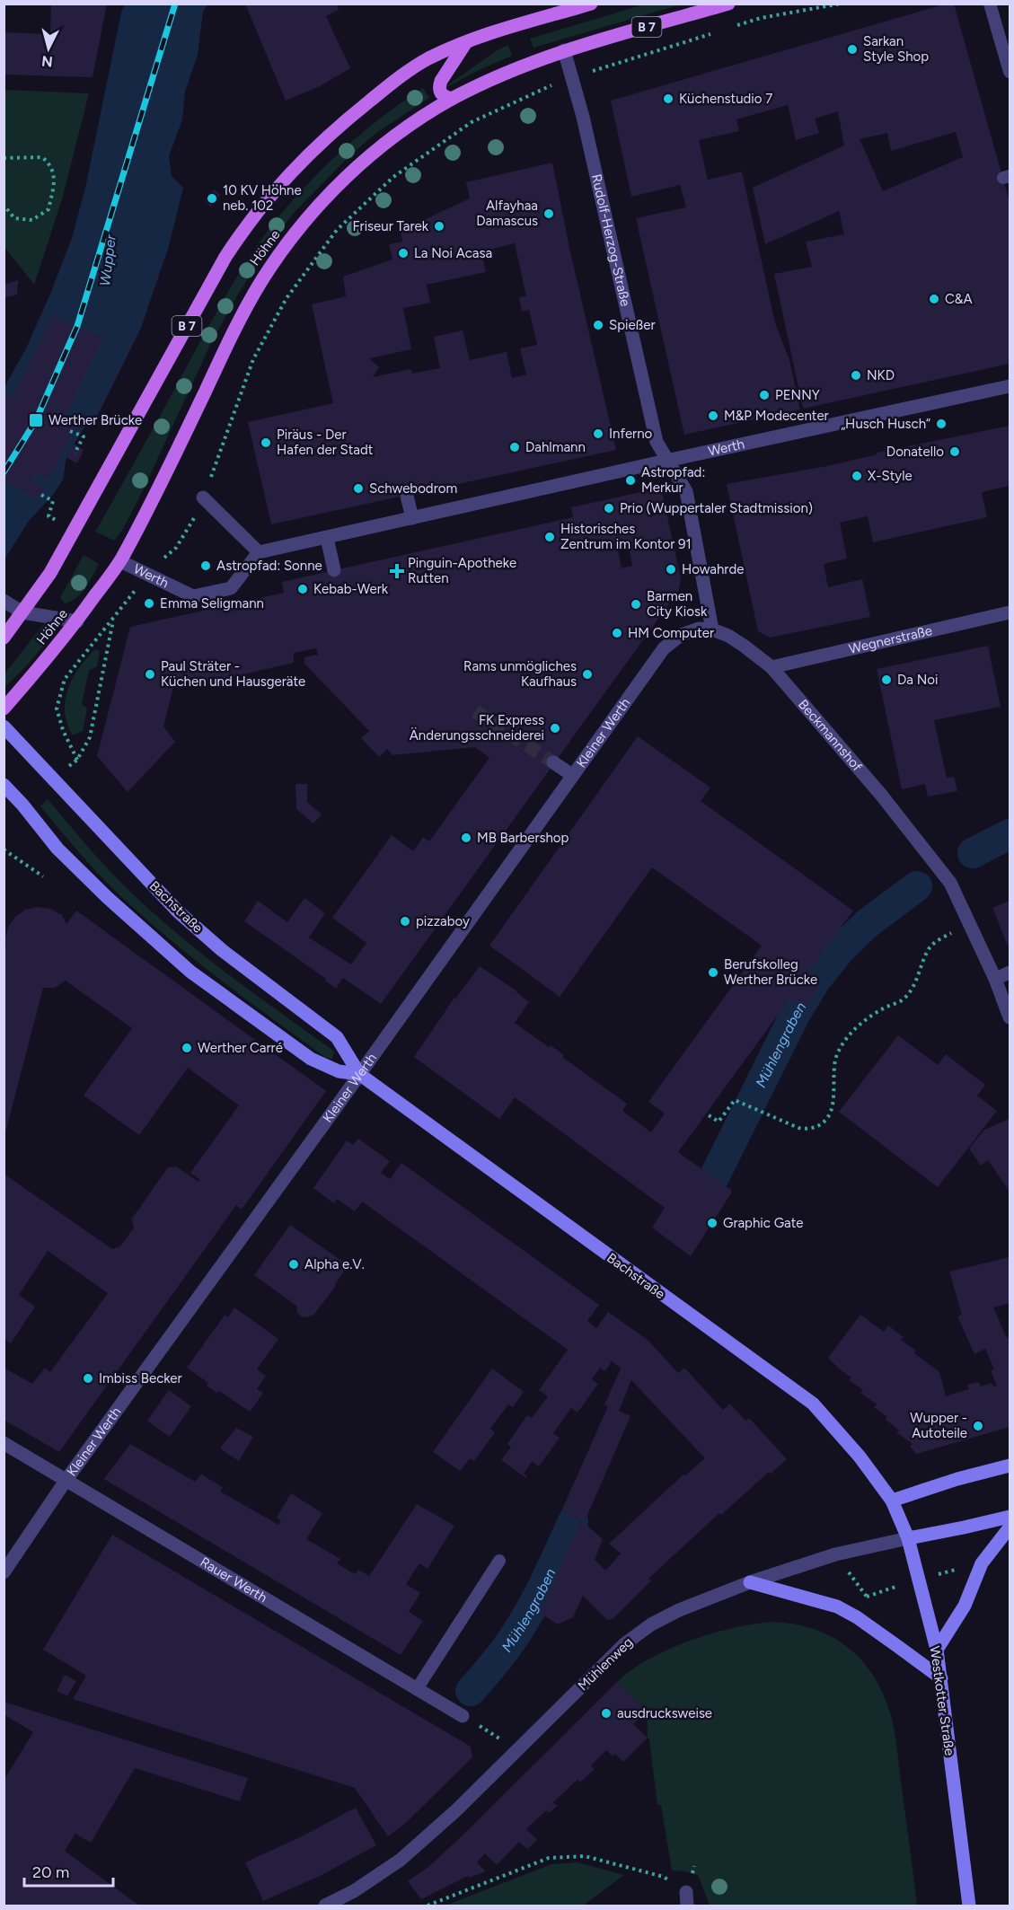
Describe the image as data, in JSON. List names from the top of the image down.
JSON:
{
  "streets": {
    "main road": [
      "B 7",
      "Höhne",
      "Bachstraße",
      "Mühlenweg",
      "Westkotter Straße"
    ],
    "street": [
      "Rudolf-Herzog-Straße",
      "Werth",
      "Wegnerstraße",
      "Kleiner Werth",
      "Beckmannshof",
      "Rauer Werth"
    ]
  },
  "crossings": [
    ["Rudolf-Herzog-Straße", "Höhne"],
    ["Rudolf-Herzog-Straße", "Werth"],
    ["Höhne", "Werth"],
    ["Wegnerstraße", "Beckmannshof"],
    ["Kleiner Werth", "Beckmannshof"],
    ["Kleiner Werth", "Bachstraße"],
    ["Kleiner Werth", "Rauer Werth"],
    ["Bachstraße", "Westkotter Straße"],
    ["Mühlenweg", "Westkotter Straße"]
  ],
  "water": ["Wupper", "Mühlengraben"],
  "places": {
    "other": [
      "Sarkan Style Shop",
      "Küchenstudio 7",
      "10 KV Höhne neb. 102",
      "Alfayhaa Damascus",
      "Friseur Tarek",
      "La Noi Acasa",
      "C&A",
      "Spießer",
      "NKD",
      "PENNY",
      "M&P Modecenter",
      "„Husch Husch“",
      "Inferno",
      "Piräus - Der Hafen der Stadt",
      "Dahlmann",
      "Donatello",
      "X-Style",
      "Astropfad: Merkur",
      "Schwebodrom",
      "Prio (Wuppertaler Stadtmission)",
      "Historisches Zentrum im Kontor 91",
      "Astropfad: Sonne",
      "Howahrde",
      "Kebab-Werk",
      "Emma Seligmann",
      "Barmen City Kiosk",
      "HM Computer",
      "Paul Sträter - Küchen und Hausgeräte",
      "Rams unmögliches Kaufhaus",
      "Da Noi",
      "FK Express Änderungsschneiderei",
      "MB Barbershop",
      "pizzaboy",
      "Berufskolleg Werther Brücke",
      "Werther Carré",
      "Graphic Gate",
      "Alpha e.V.",
      "Imbiss Becker",
      "Wupper - Autoteile",
      "ausdrucksweise"
    ],
    "transit": ["Werther Brücke"],
    "health": ["Pinguin-Apotheke Rutten"]
  },
  "scale_bar": "20 m",
  "north": "bottom"
}
